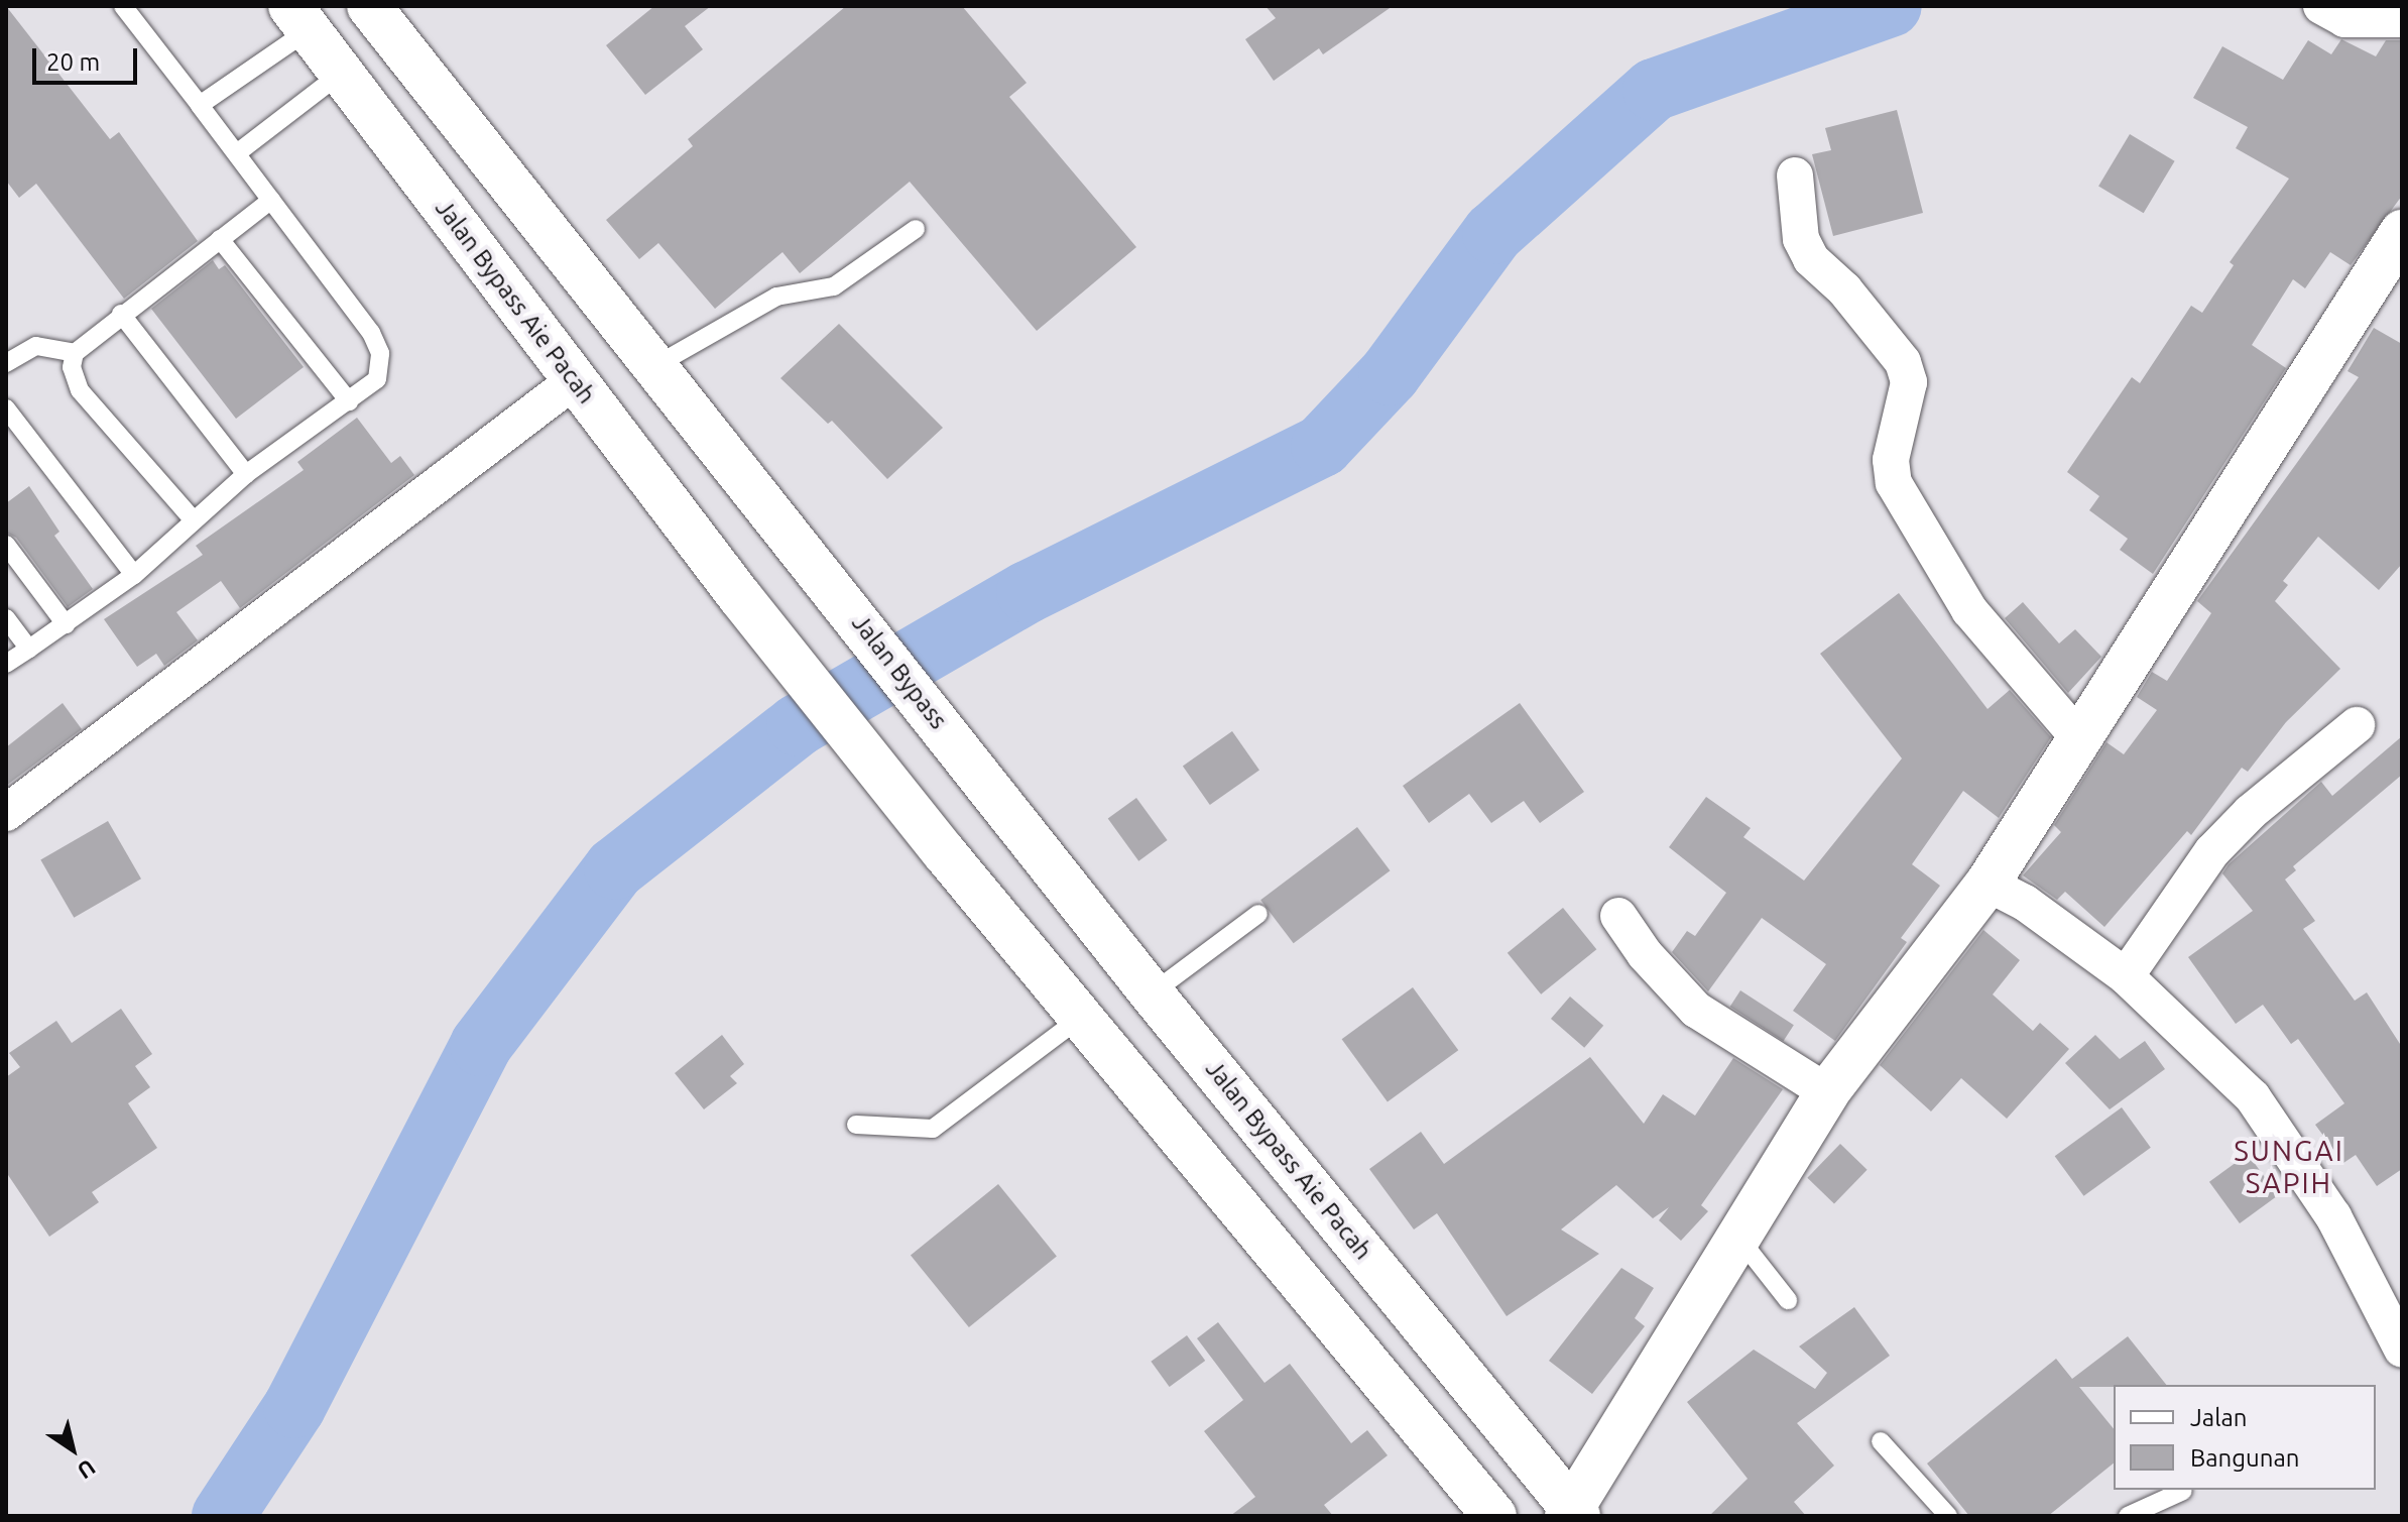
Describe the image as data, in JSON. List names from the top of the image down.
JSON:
{
  "streets": {
    "main road": ["Jalan Bypass Aie Pacah", "Jalan Bypass"]
  },
  "crossings": [
    ["Jalan Bypass Aie Pacah", "Jalan Bypass"]
  ],
  "districts": ["SUNGAI SAPIH"],
  "legend": ["Jalan", "Bangunan"],
  "scale_bar": "20 m",
  "north": "bottom right"
}
